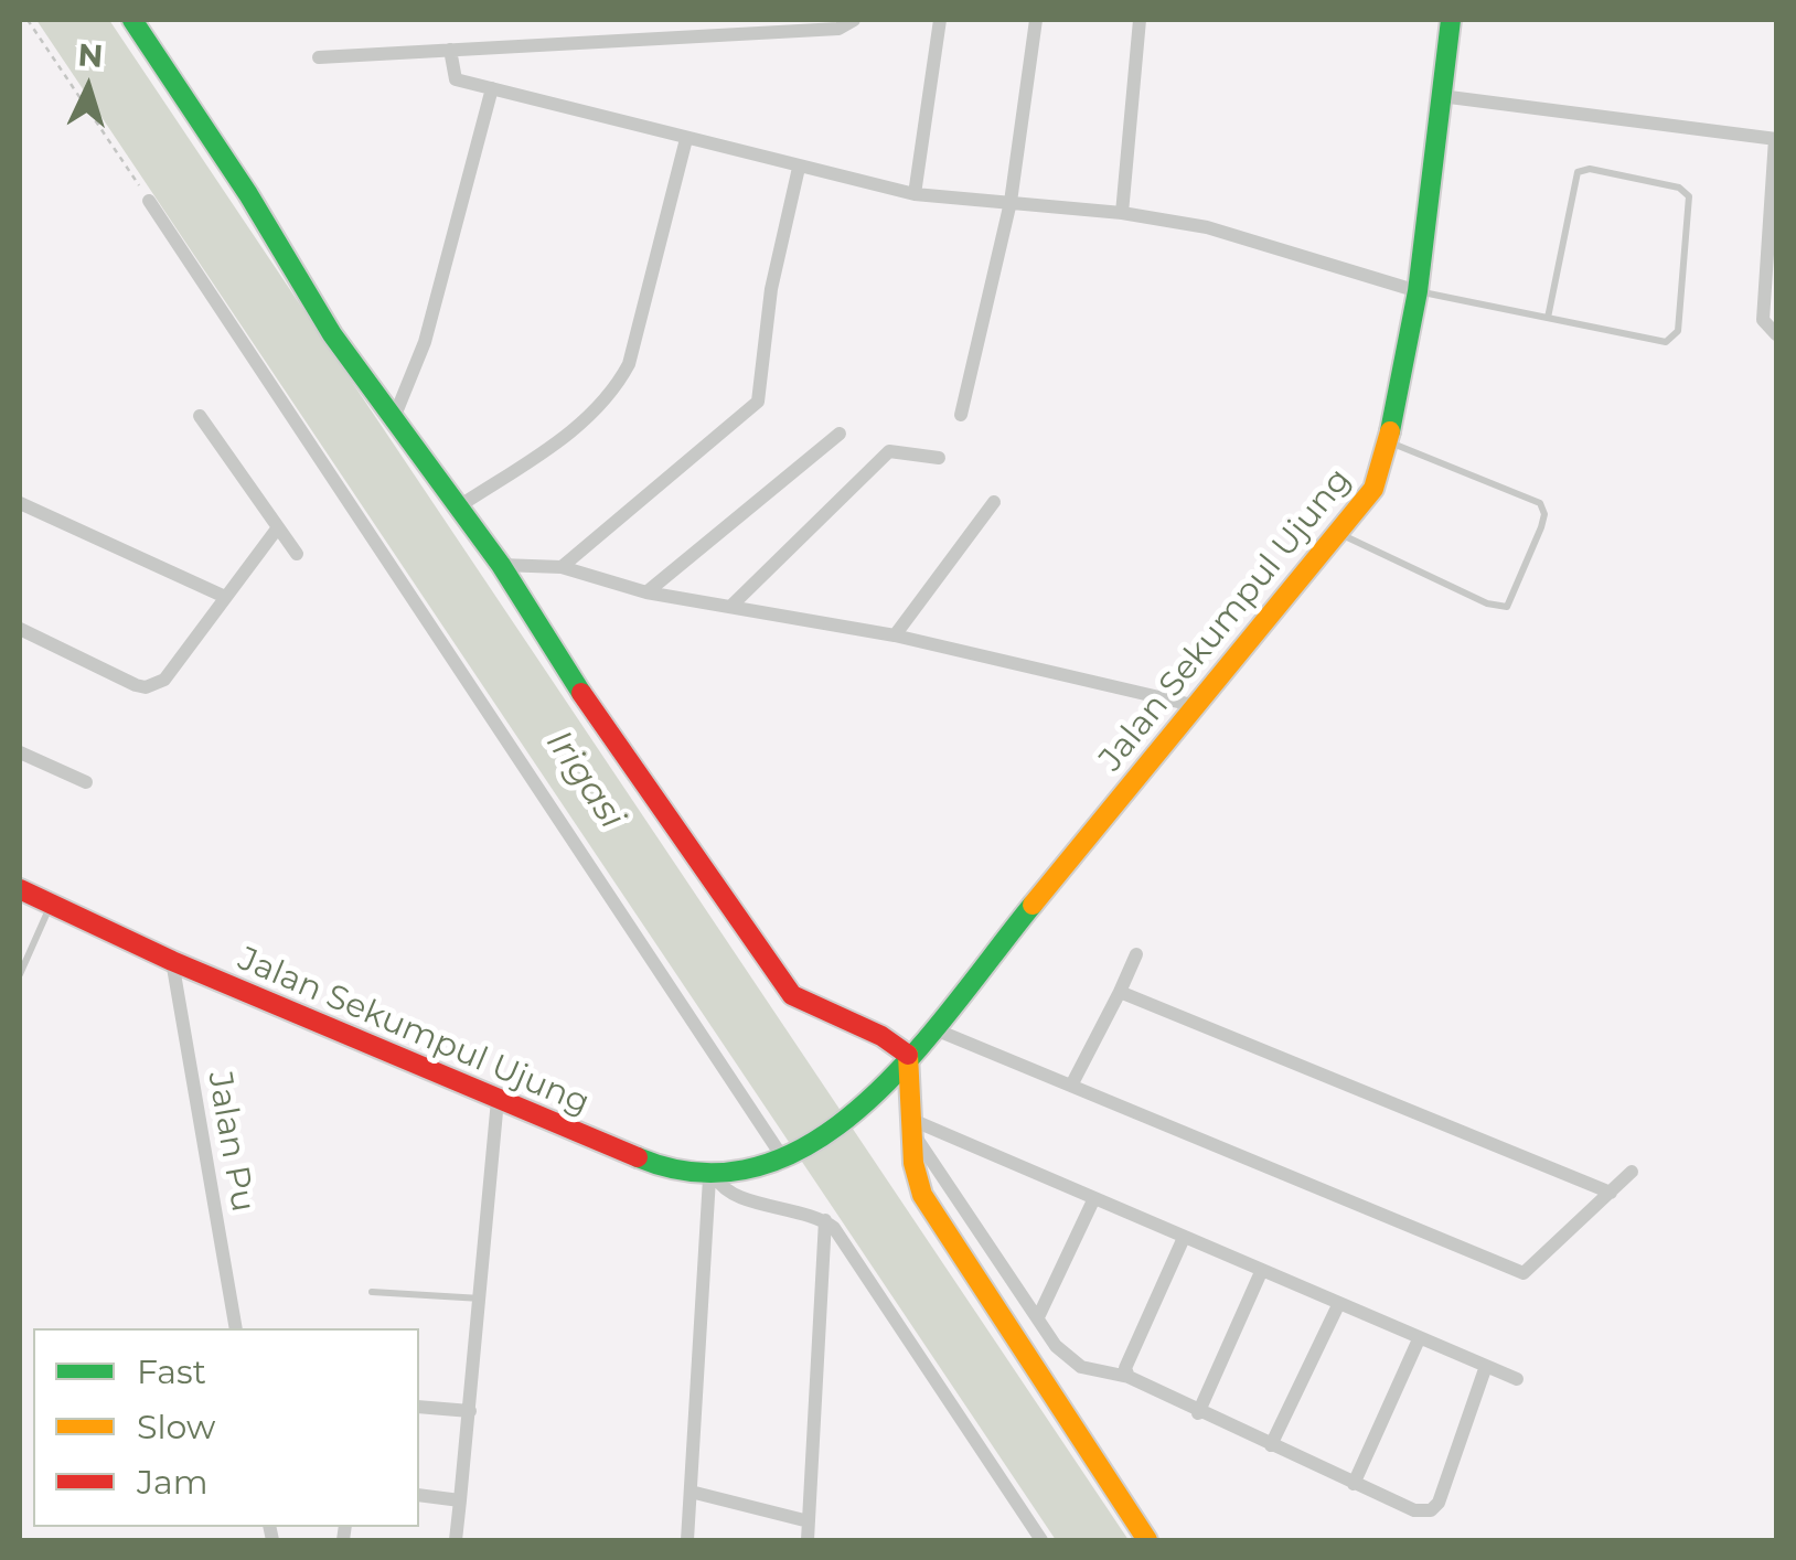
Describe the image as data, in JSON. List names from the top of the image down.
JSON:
{
  "streets": {
    "main road": ["Jalan Sekumpul Ujung"],
    "street": ["Jalan Pu"]
  },
  "crossings": [
    ["Jalan Sekumpul Ujung", "Jalan Pu"]
  ],
  "water": ["Irigasi"],
  "legend": ["Fast", "Slow", "Jam"],
  "north": "top"
}
